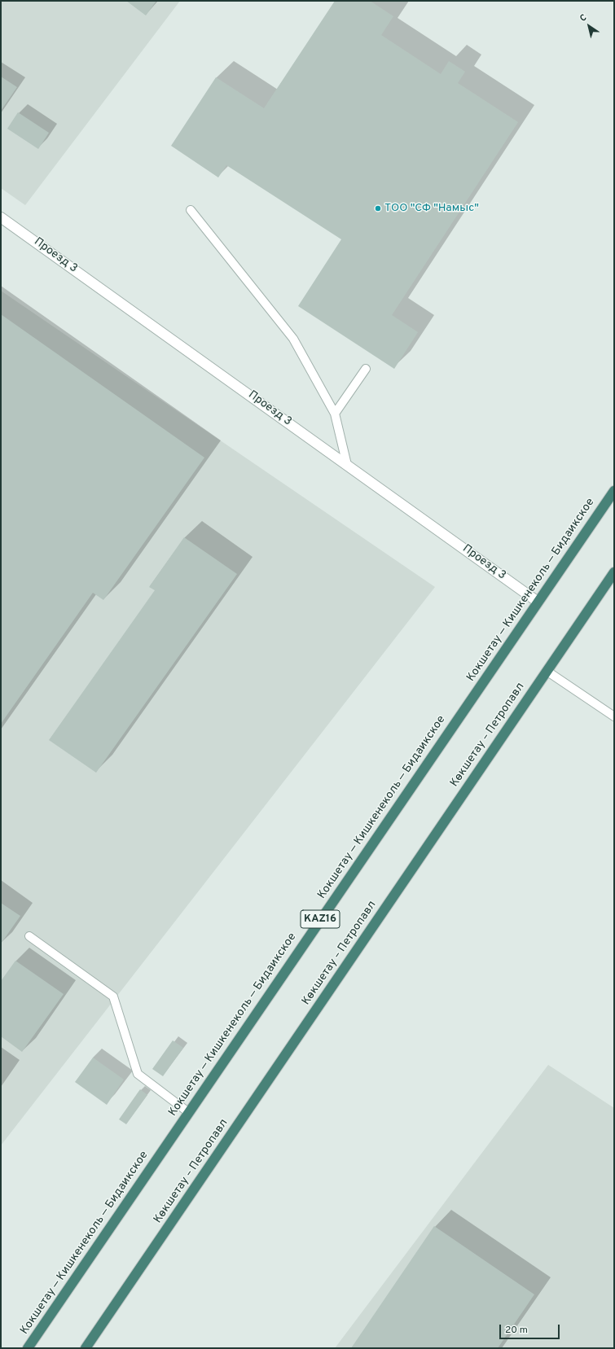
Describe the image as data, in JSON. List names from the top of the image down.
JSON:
{
  "streets": {
    "highway": ["Кокшетау — Кишкенеколь — Бидаикское", "Көкшетау – Петропавл", "KAZ16"],
    "street": ["Проезд 3"]
  },
  "crossings": [
    ["Проезд 3", "Кокшетау — Кишкенеколь — Бидаикское"]
  ],
  "places": ["ТОО \"СФ \"Намыс\""],
  "scale_bar": "20 m",
  "north": "top left"
}
